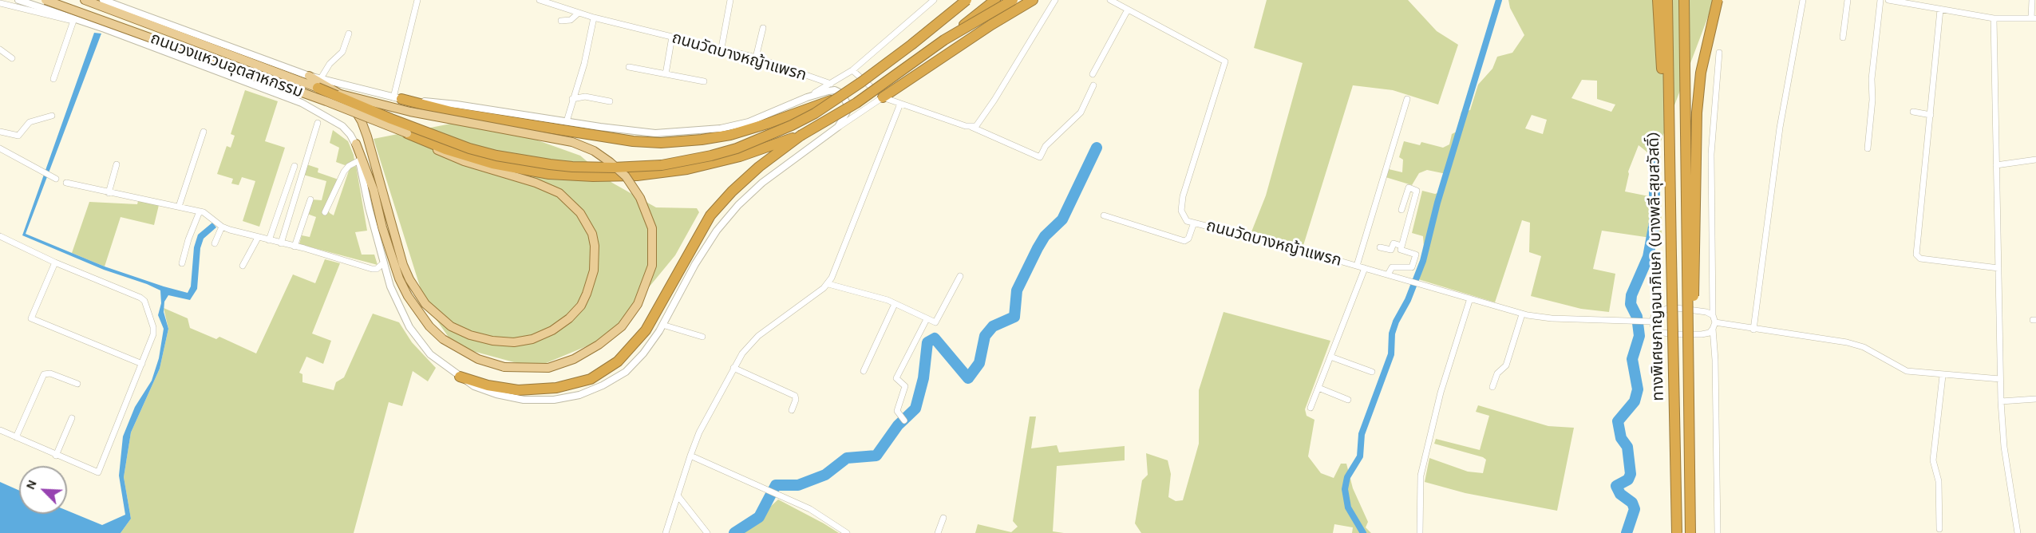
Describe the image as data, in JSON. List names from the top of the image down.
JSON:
{
  "streets": {
    "highway": ["ทางพิเศษกาญจนาภิเษก (บางพลี-สุขสวัสดิ์)"],
    "main road": ["ถนนวงแหวนอุตสาหกรรม"],
    "street": ["ถนนวัดบางหญ้าแพรก"]
  },
  "north": "top left"
}
